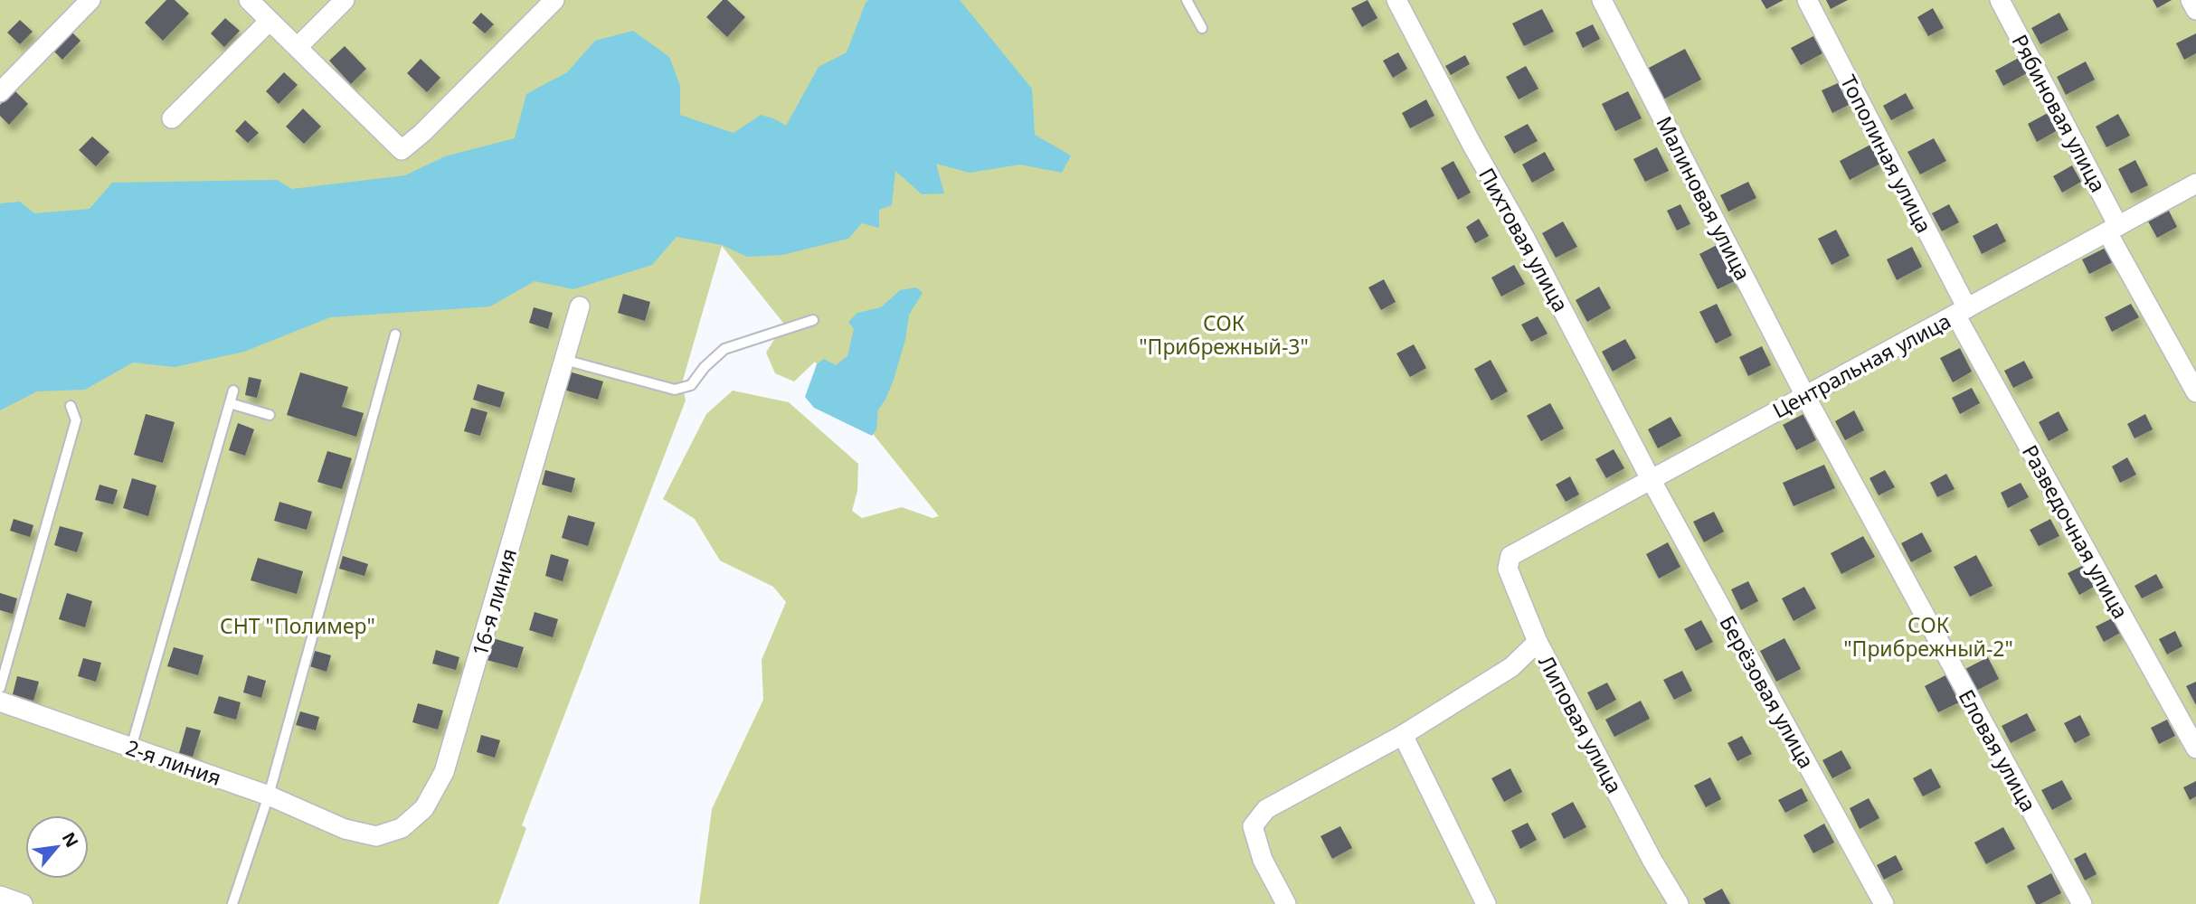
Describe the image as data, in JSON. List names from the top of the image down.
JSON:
{
  "streets": {
    "street": [
      "Рябиновая улица",
      "Тополиная улица",
      "Малиновая улица",
      "Пихтовая улица",
      "Центральная улица",
      "Разведочная улица",
      "16-я линия",
      "Берёзовая улица",
      "Липовая улица",
      "Еловая улица",
      "2-я линия"
    ]
  },
  "crossings": [
    ["Рябиновая улица", "Центральная улица"],
    ["Тополиная улица", "Центральная улица"],
    ["Тополиная улица", "Разведочная улица"],
    ["Малиновая улица", "Центральная улица"],
    ["Малиновая улица", "Еловая улица"],
    ["Пихтовая улица", "Центральная улица"],
    ["Пихтовая улица", "Берёзовая улица"],
    ["Центральная улица", "Разведочная улица"],
    ["Центральная улица", "Берёзовая улица"],
    ["Центральная улица", "Липовая улица"],
    ["Центральная улица", "Еловая улица"],
    ["16-я линия", "2-я линия"]
  ],
  "parks": ["СОК \"Прибрежный-3\"", "СОК \"Прибрежный-2\"", "СНТ \"Полимер\""],
  "north": "top right"
}
